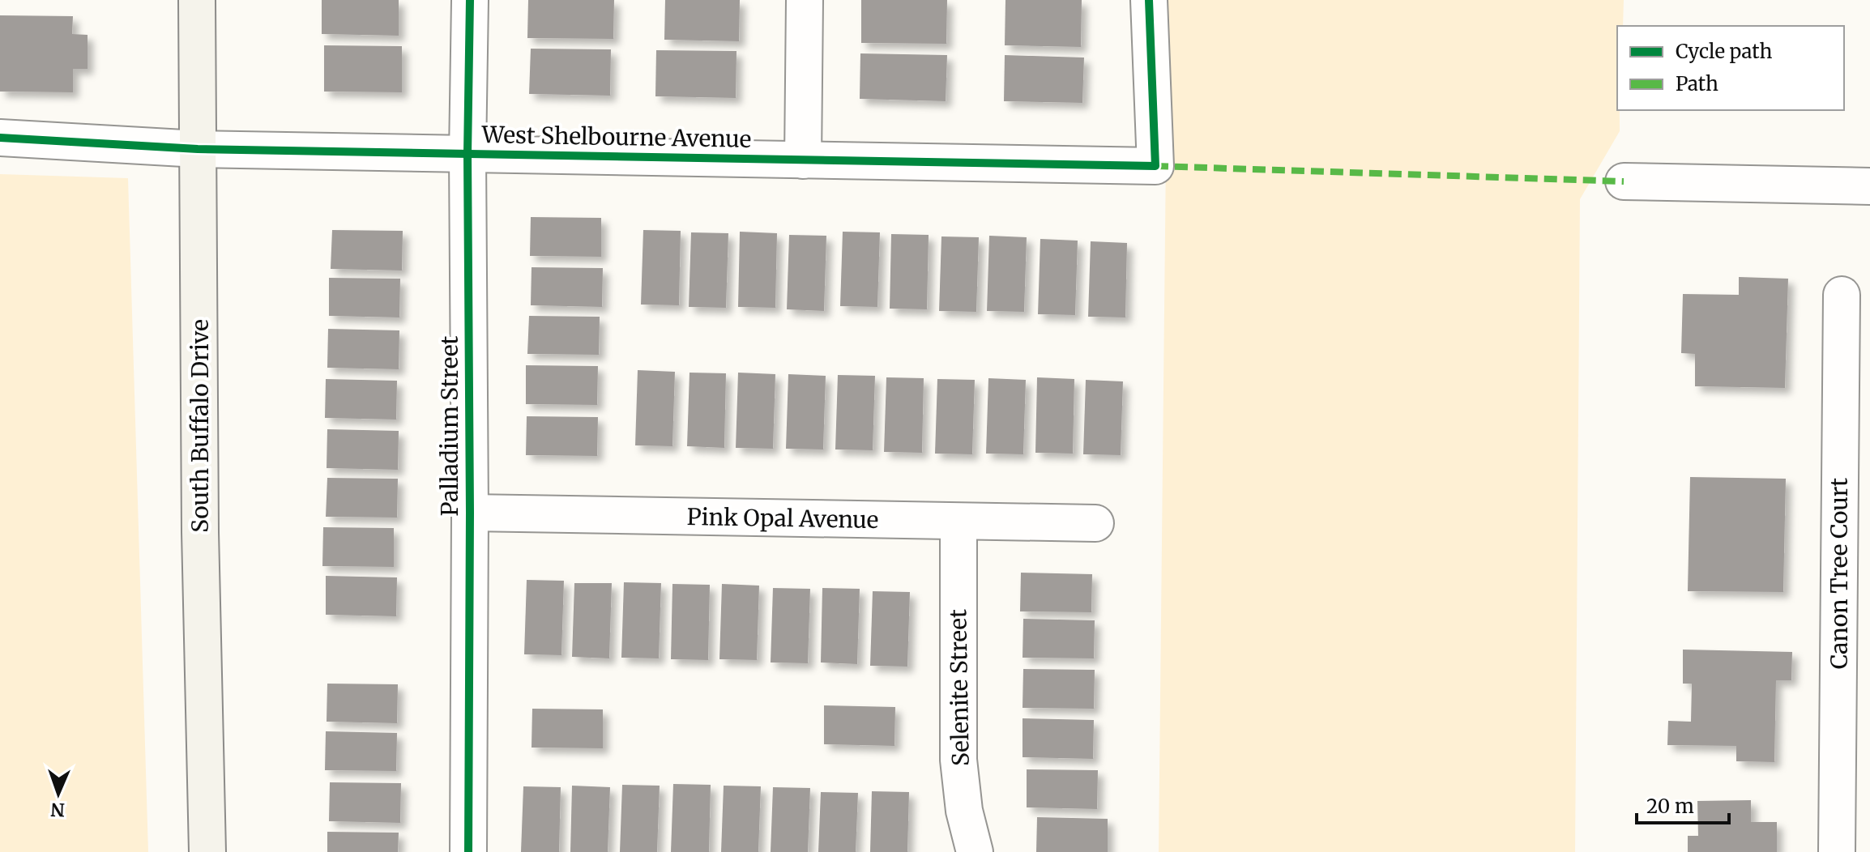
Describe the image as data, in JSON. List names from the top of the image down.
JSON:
{
  "streets": {
    "main road": ["South Buffalo Drive"],
    "street": [
      "West Shelbourne Avenue",
      "Palladium Street",
      "Pink Opal Avenue",
      "Canon Tree Court",
      "Selenite Street"
    ]
  },
  "crossings": [
    ["West Shelbourne Avenue", "South Buffalo Drive"],
    ["West Shelbourne Avenue", "Palladium Street"],
    ["Palladium Street", "Pink Opal Avenue"],
    ["Pink Opal Avenue", "Selenite Street"]
  ],
  "legend": ["Cycle path", "Path"],
  "scale_bar": "20 m",
  "north": "bottom"
}
